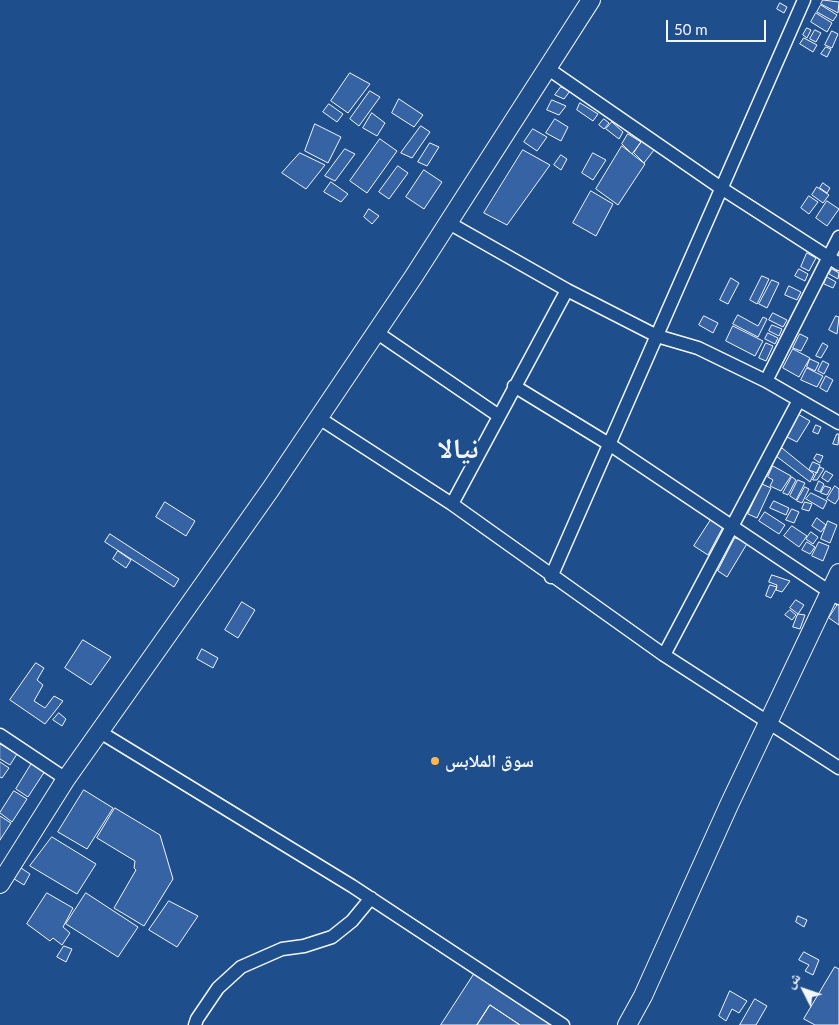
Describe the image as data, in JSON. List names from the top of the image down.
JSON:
{
  "districts": ["نيالا"],
  "places": ["سوق الملابس"],
  "scale_bar": "50 m",
  "north": "top left"
}
